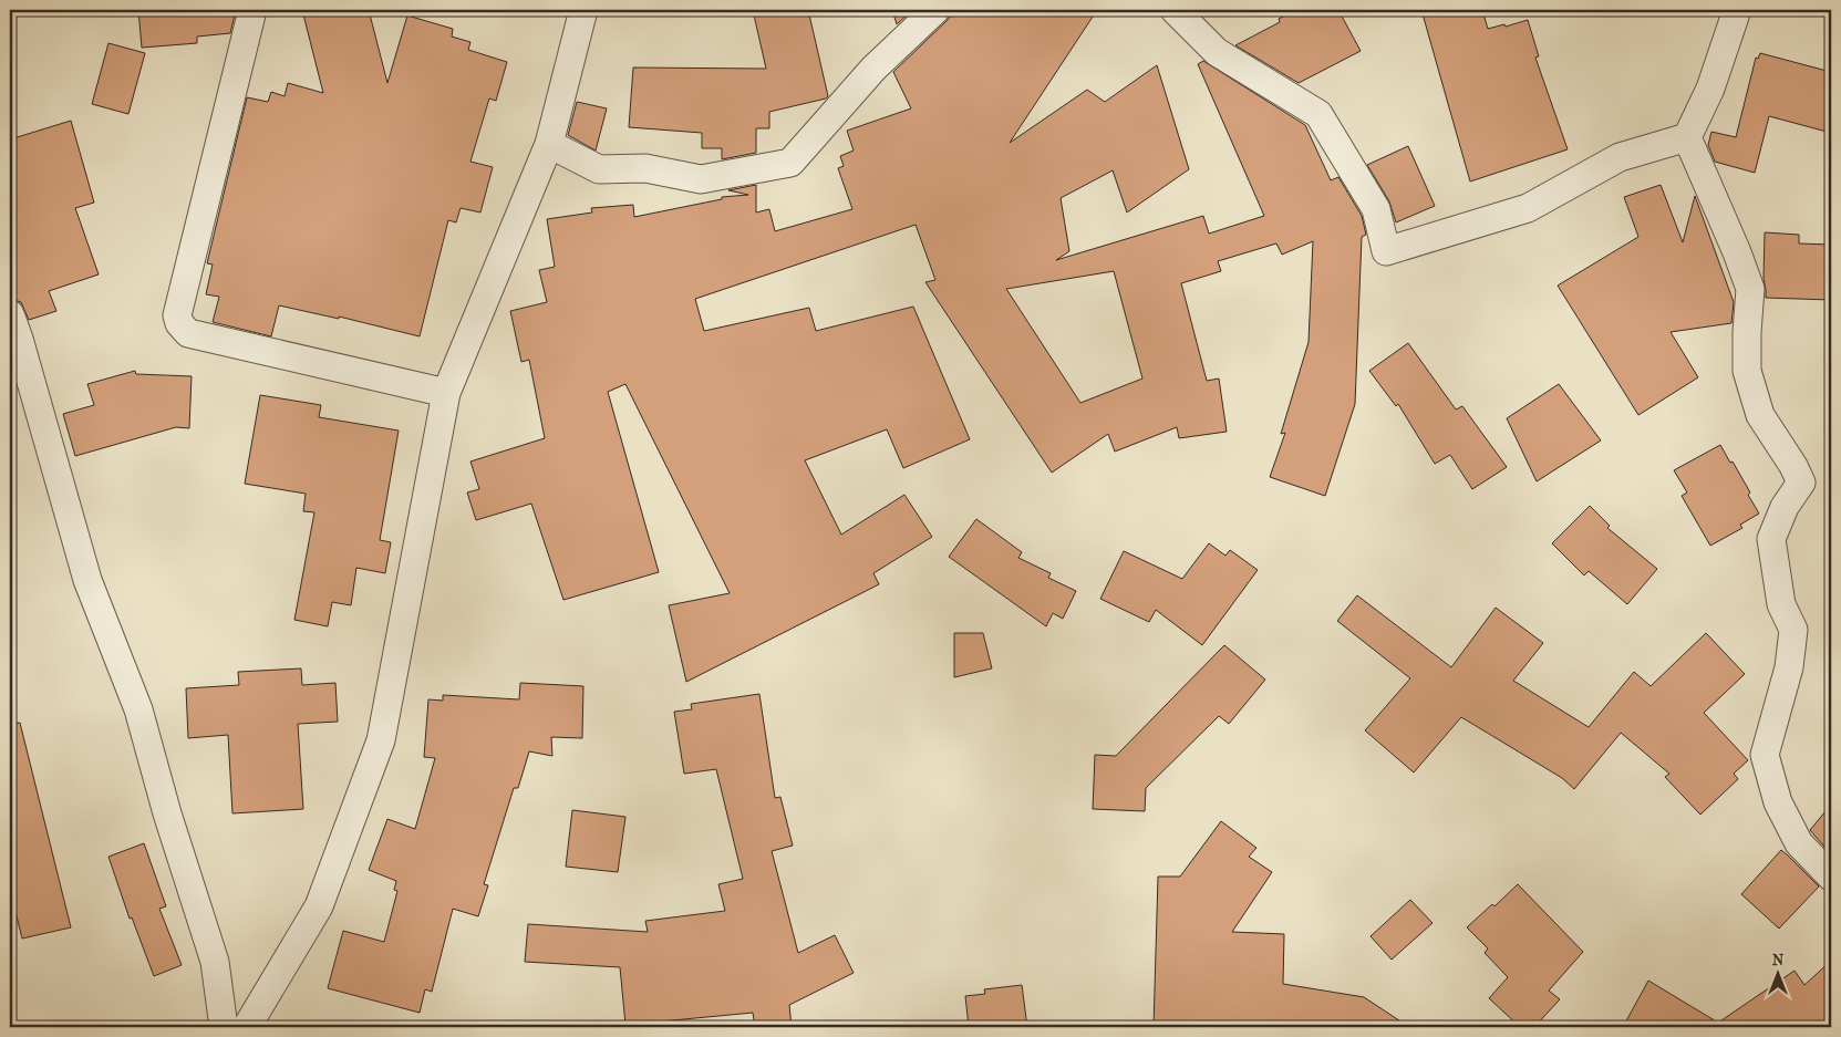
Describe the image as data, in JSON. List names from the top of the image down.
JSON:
{
  "north": "top"
}
